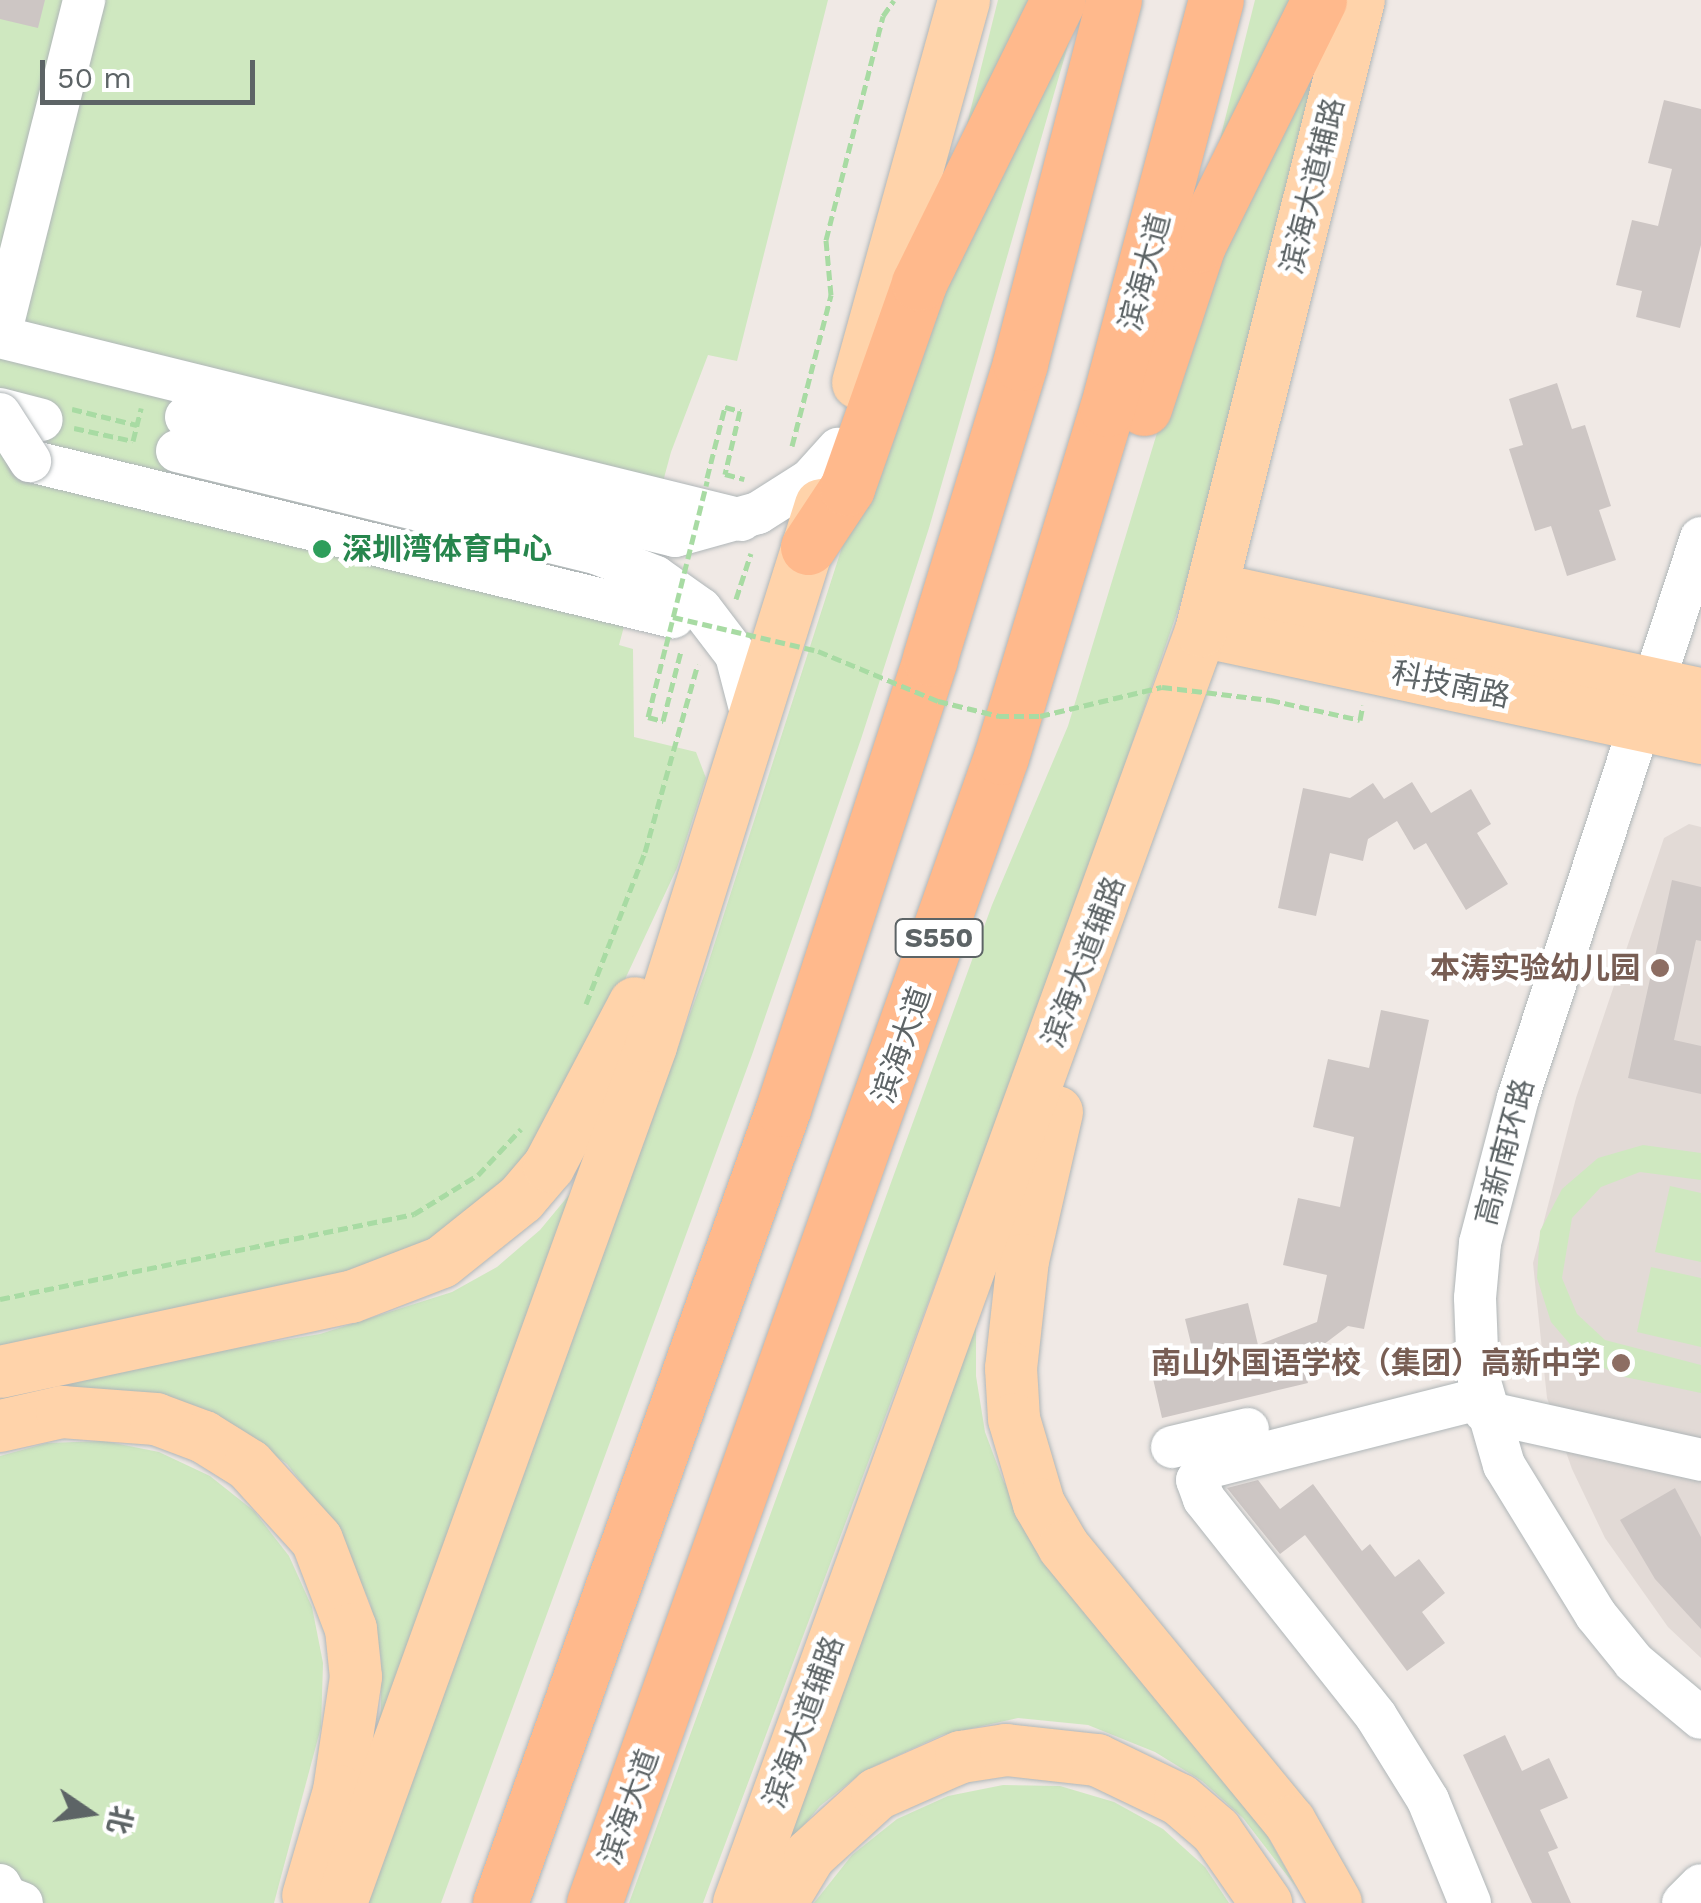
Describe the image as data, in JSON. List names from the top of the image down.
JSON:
{
  "streets": {
    "highway": ["滨海大道", "S550"],
    "main road": ["滨海大道辅路", "科技南路"],
    "street": ["高新南环路"]
  },
  "crossings": [
    ["滨海大道辅路", "科技南路"],
    ["科技南路", "高新南环路"]
  ],
  "places": ["深圳湾体育中心", "本涛实验幼儿园", "南山外国语学校（集团）高新中学"],
  "scale_bar": "50 m",
  "north": "right"
}
